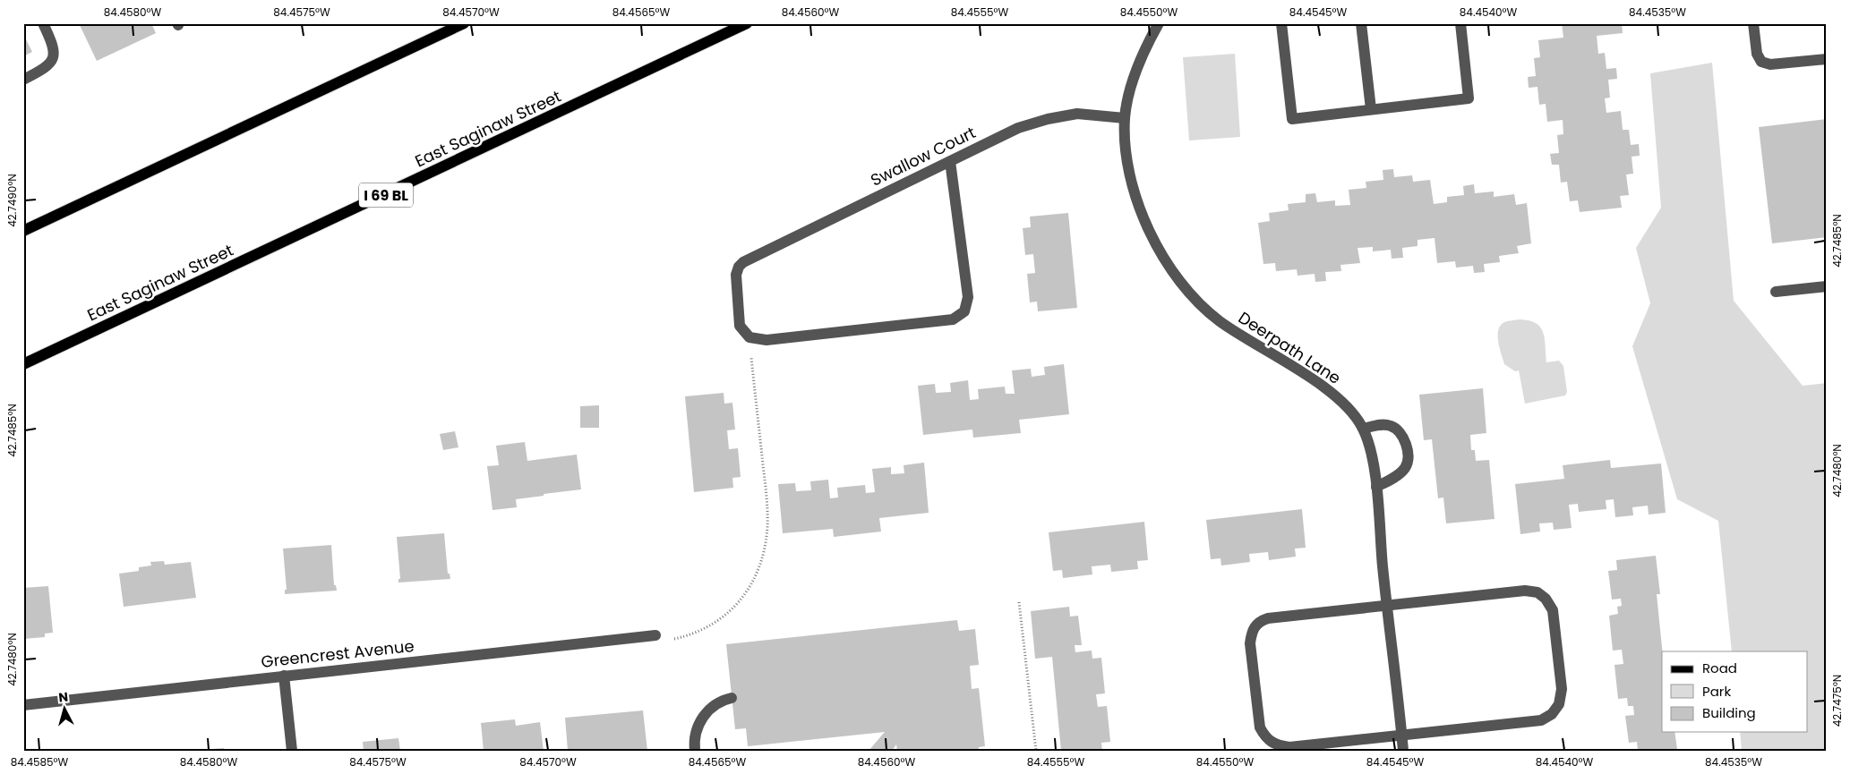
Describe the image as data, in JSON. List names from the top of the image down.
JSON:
{
  "streets": {
    "main road": ["East Saginaw Street", "I 69 BL"],
    "street": ["Swallow Court", "Deerpath Lane", "Greencrest Avenue"]
  },
  "crossings": [
    ["Swallow Court", "Deerpath Lane"]
  ],
  "legend": ["Road", "Park", "Building"],
  "north": "top",
  "coordinates": [
    "84.4580°W",
    "84.4575°W",
    "84.4570°W",
    "84.4565°W",
    "84.4560°W",
    "84.4555°W",
    "84.4550°W",
    "84.4545°W",
    "84.4540°W",
    "84.4535°W",
    "42.7490°N",
    "42.7485°N",
    "42.7480°N",
    "42.7475°N",
    "84.4585°W"
  ]
}
